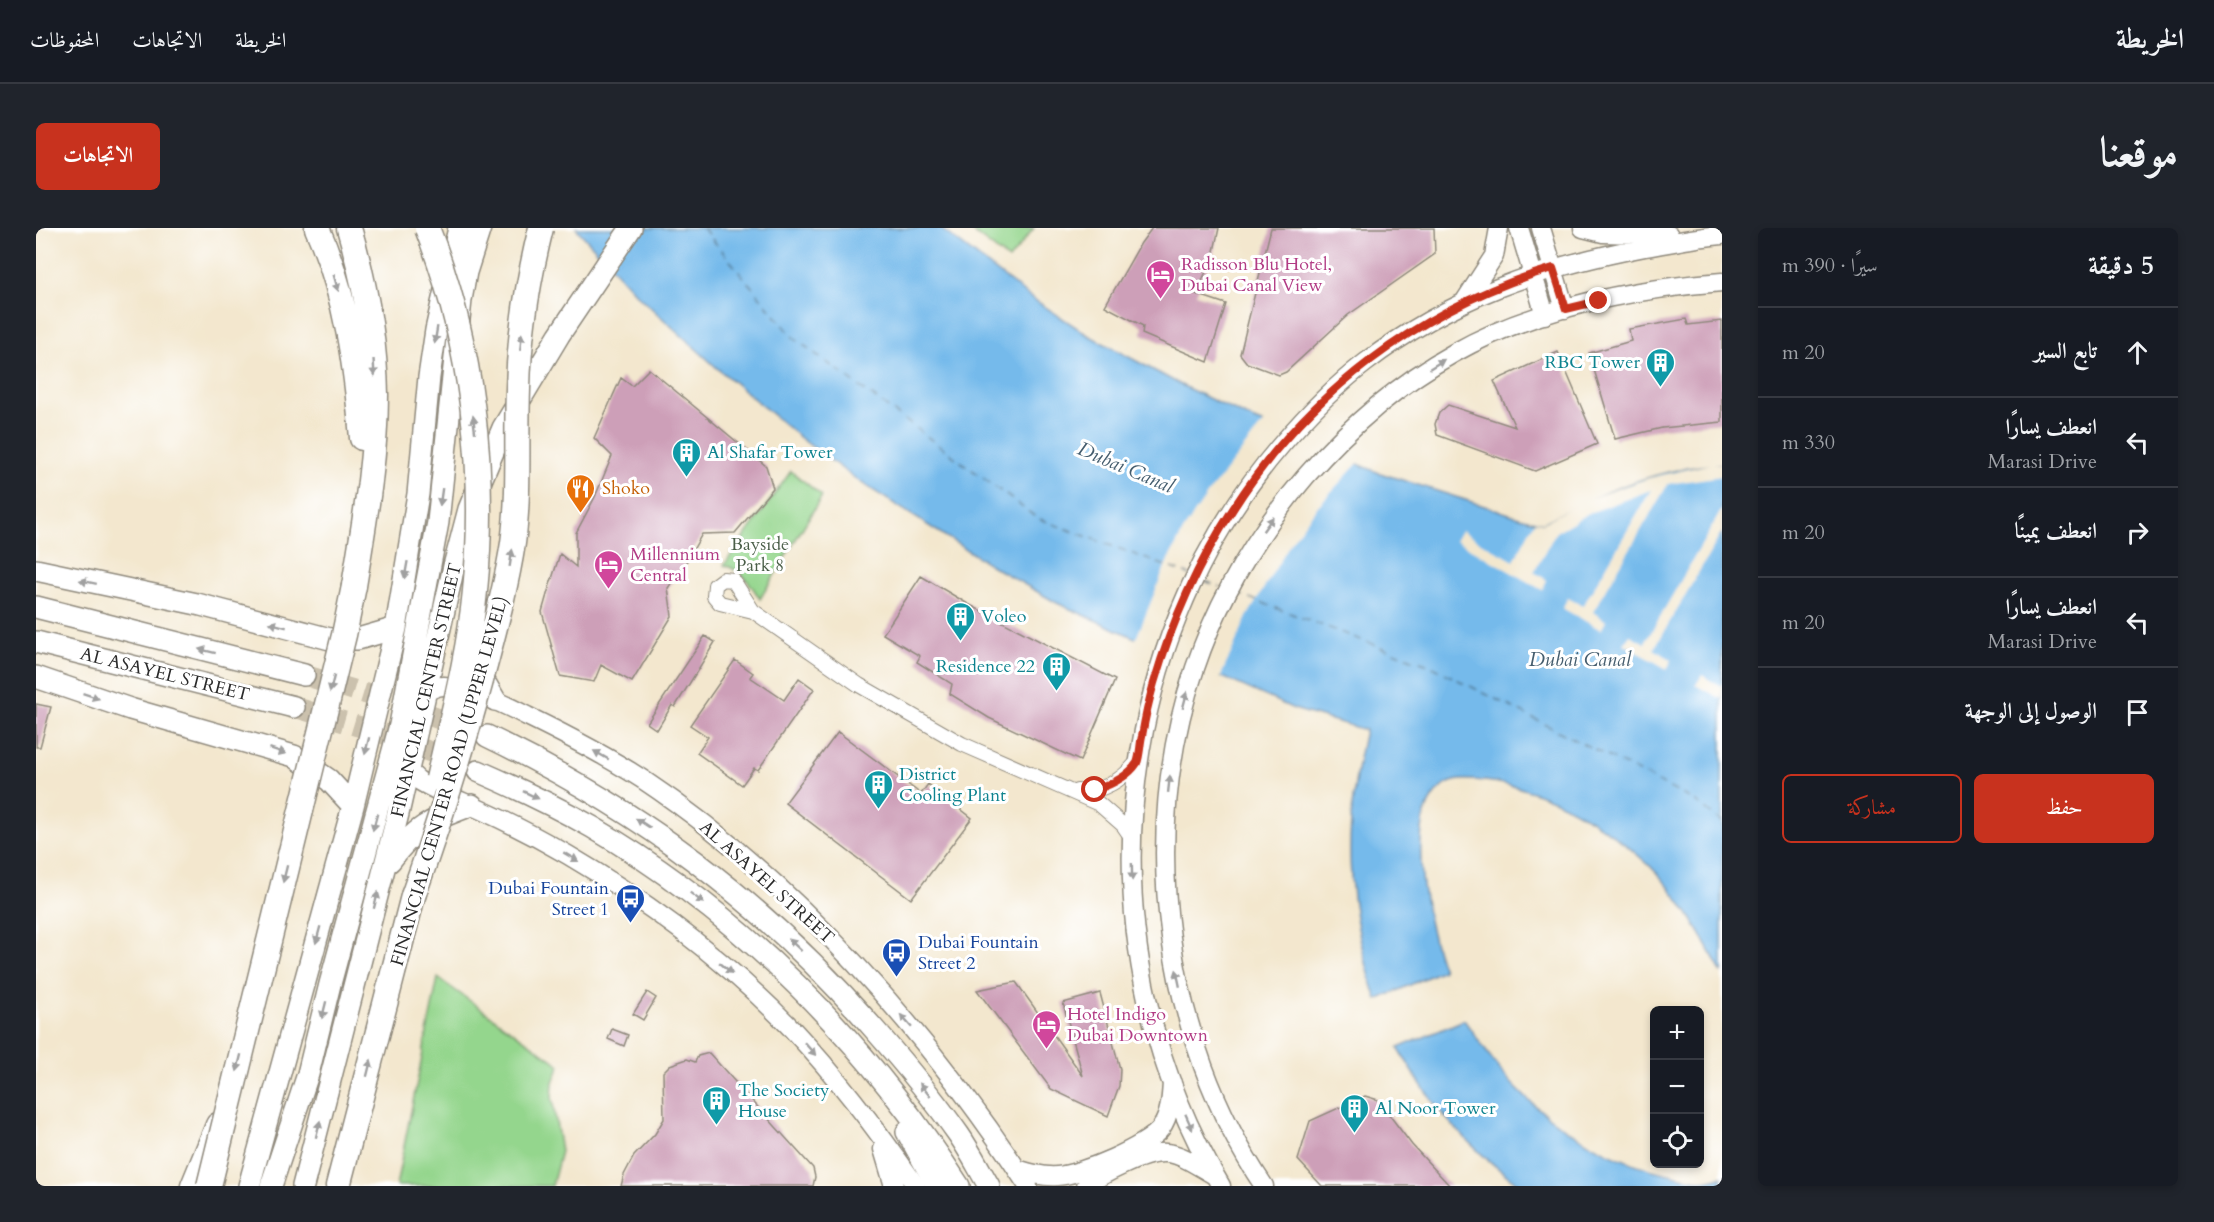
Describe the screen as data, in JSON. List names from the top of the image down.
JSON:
{
  "streets": {
    "highway": ["FINANCIAL CENTER ROAD (UPPER LEVEL)"],
    "main road": ["AL ASAYEL STREET", "FINANCIAL CENTER STREET"]
  },
  "crossings": [
    ["AL ASAYEL STREET", "FINANCIAL CENTER STREET"]
  ],
  "water": ["Dubai Canal"],
  "parks": ["Bayside Park 8"],
  "places": {
    "hotel": ["Radisson Blu Hotel, Dubai Canal View", "Millennium Central", "Hotel Indigo Dubai Downtown"],
    "building": [
      "RBC Tower",
      "Al Shafar Tower",
      "Voleo",
      "Residence 22",
      "District Cooling Plant",
      "The Society House",
      "Al Noor Tower"
    ],
    "restaurant": ["Shoko"],
    "bus stop": ["Dubai Fountain Street 1", "Dubai Fountain Street 2"]
  },
  "page": {
    "header": "الخريطة",
    "nav": ["الخريطة", "الاتجاهات", "المحفوظات"],
    "title": "موقعنا",
    "buttons": [
      "الاتجاهات",
      ["حفظ", "مشاركة"]
    ],
    "heading": ["5 دقيقة", "سيرًا · 390 m"],
    "list": [
      ["تابع السير", "20 m"],
      ["انعطف يسارًا", "Marasi Drive", "330 m"],
      ["انعطف يمينًا", "20 m"],
      ["انعطف يسارًا", "Marasi Drive", "20 m"],
      "الوصول إلى الوجهة"
    ],
    "map_buttons": ["+", "−"]
  }
}
